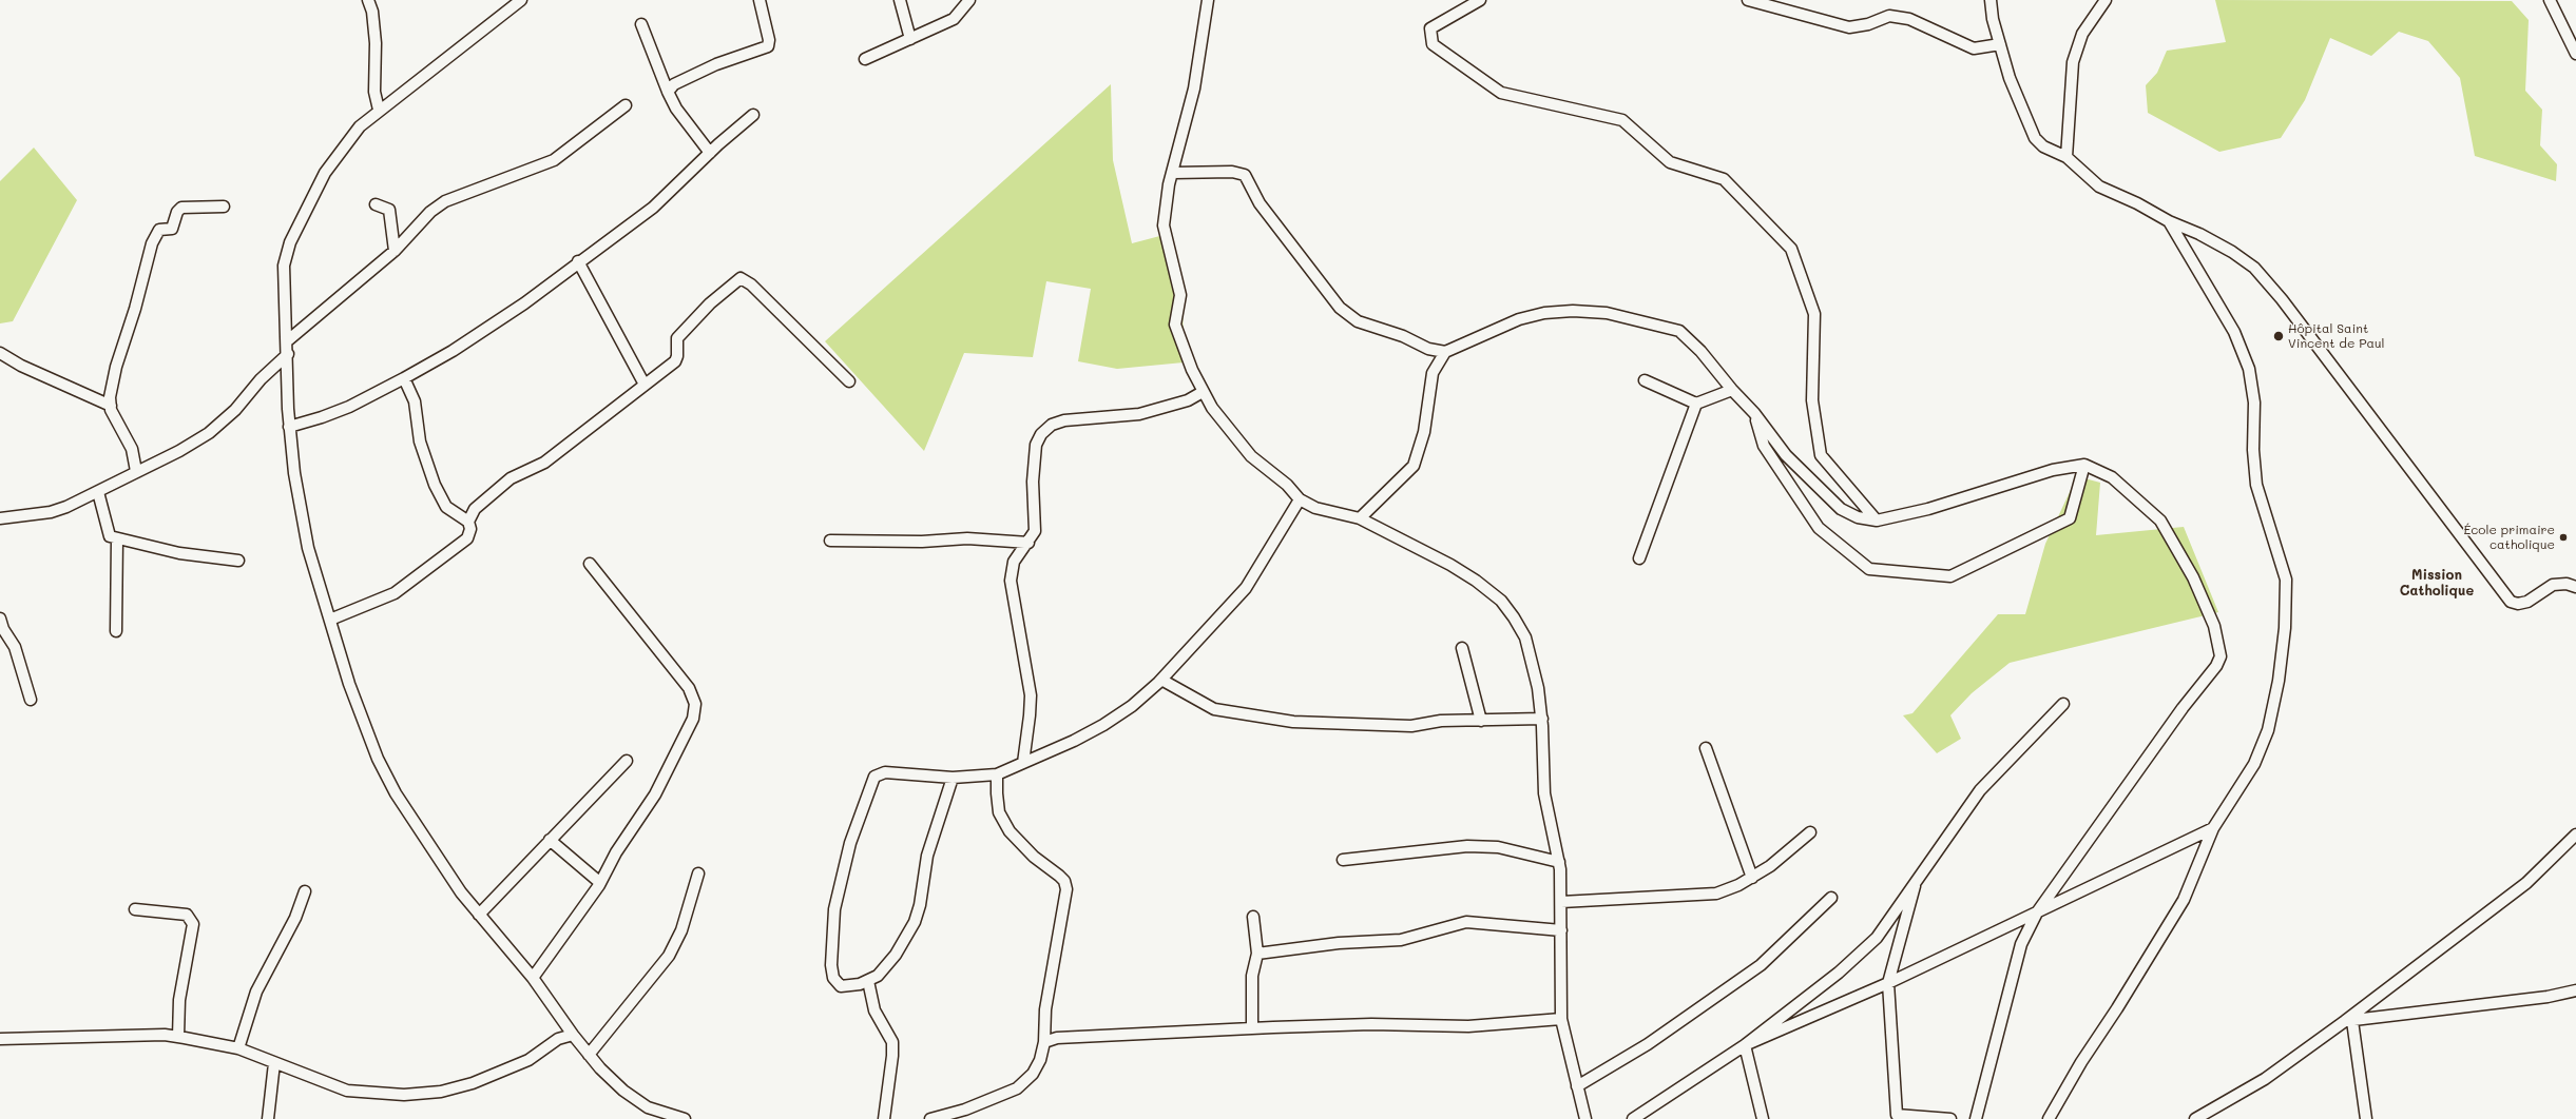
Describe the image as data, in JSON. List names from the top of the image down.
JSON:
{
  "districts": ["Mission Catholique"],
  "places": ["Hôpital Saint Vincent de Paul", "École primaire catholique"]
}
